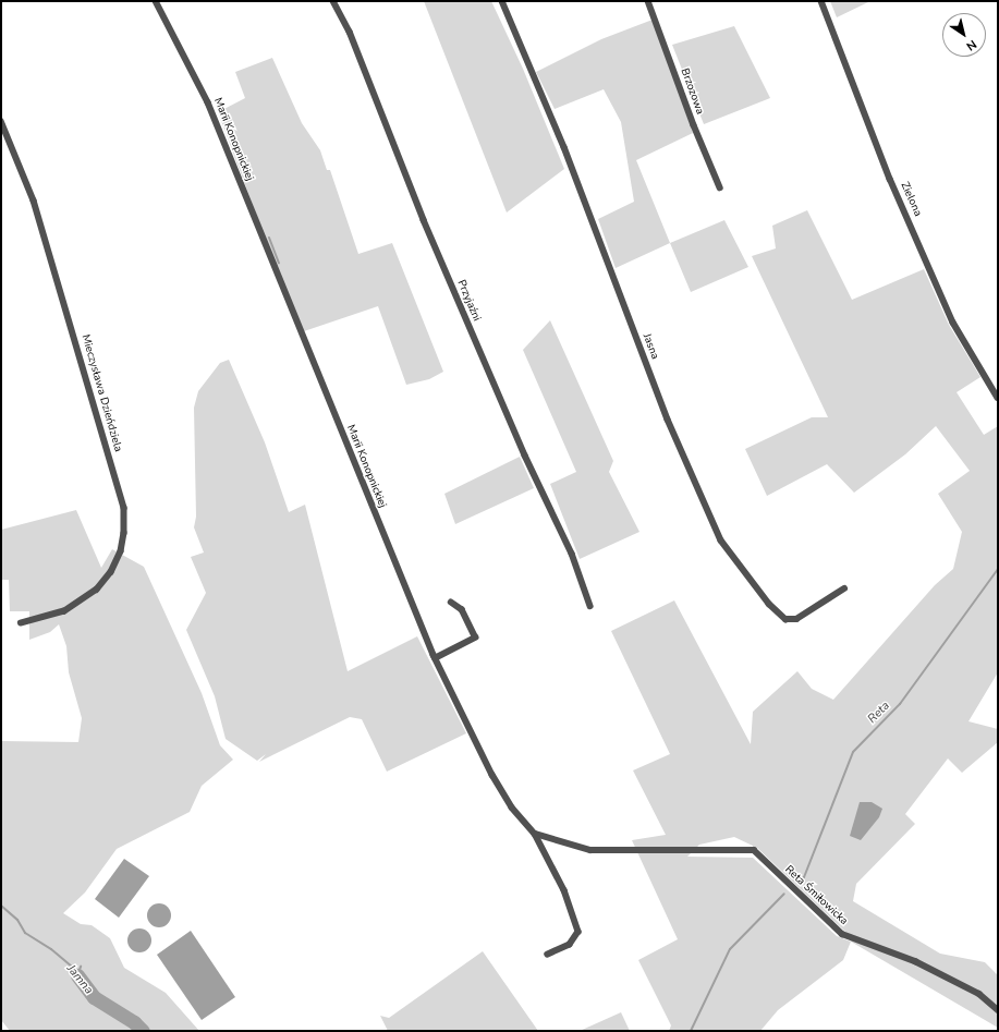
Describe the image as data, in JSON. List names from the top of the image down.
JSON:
{
  "streets": {
    "street": [
      "Brzozowa",
      "Marii Konopnickiej",
      "Zielona",
      "Przyjaźni",
      "Jasna",
      "Mieczysława Dzieńdziela",
      "Reta Śmiłowicka"
    ]
  },
  "crossings": [
    ["Marii Konopnickiej", "Reta Śmiłowicka"]
  ],
  "water": ["Reta", "Jamna"],
  "north": "bottom right"
}
